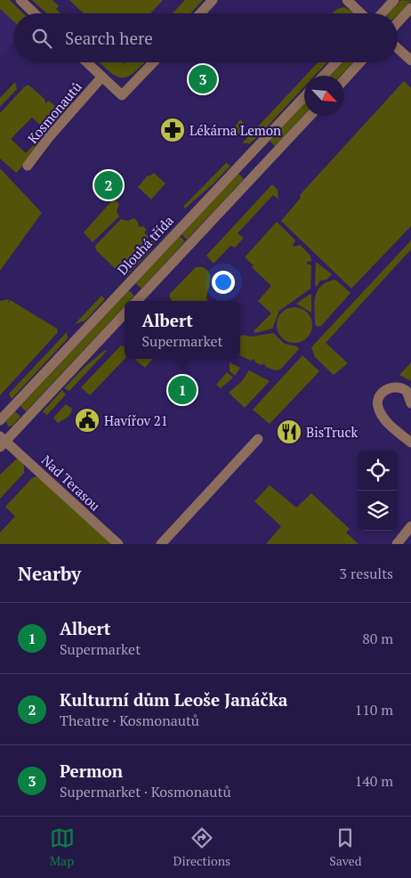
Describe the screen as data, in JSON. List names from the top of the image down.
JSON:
{
  "streets": {
    "street": ["Kosmonautů", "Dlouhá třída", "Nad Terasou"]
  },
  "places": {
    "pharmacy": ["Lékárna Lemon"],
    "public building": ["Havířov 21"],
    "restaurant": ["BisTruck"]
  },
  "north": "bottom right",
  "page": {
    "search": "Search here",
    "pins": ["3", "2", "1"],
    "popup": ["Albert", "Supermarket"],
    "heading": ["Nearby", "3 results"],
    "list": [
      {
        "mark": "1",
        "name": "Albert",
        "note": "Supermarket",
        "value": "80 m"
      },
      {
        "mark": "2",
        "name": "Kulturní dům Leoše Janáčka",
        "note": "Theatre · Kosmonautů",
        "value": "110 m"
      },
      {
        "mark": "3",
        "name": "Permon",
        "note": "Supermarket · Kosmonautů",
        "value": "140 m"
      }
    ],
    "nav": ["Map", "Directions", "Saved"]
  }
}
